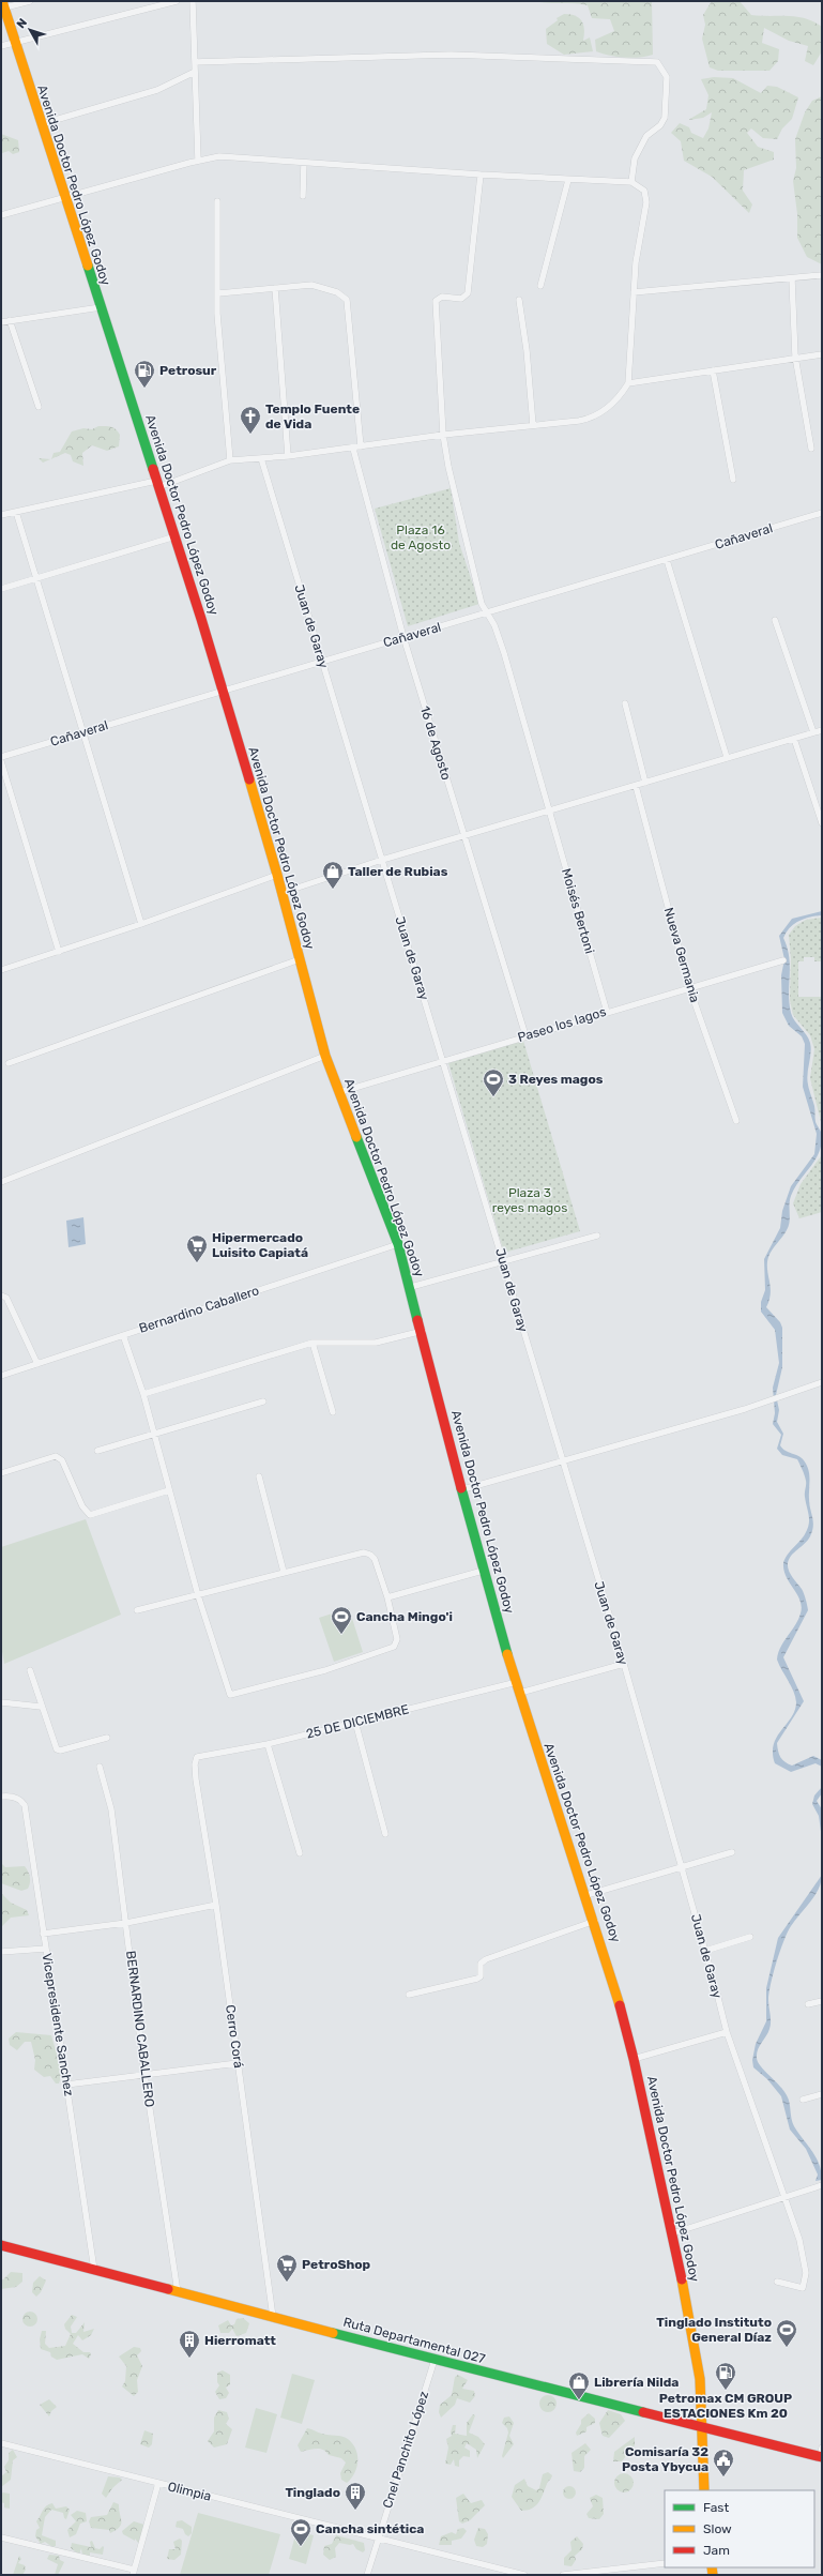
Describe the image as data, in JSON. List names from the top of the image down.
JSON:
{
  "streets": {
    "main road": ["Avenida Doctor Pedro López Godoy", "Ruta Departamental 027"],
    "street": [
      "Cañaveral",
      "Juan de Garay",
      "16 de Agosto",
      "Moisés Bertoni",
      "Nueva Germania",
      "Paseo los lagos",
      "Bernardino Caballero",
      "25 DE DICIEMBRE",
      "Vicepresidente Sanchez",
      "BERNARDINO CABALLERO",
      "Cerro Corá",
      "Cnel Panchito López",
      "Olimpia"
    ]
  },
  "crossings": [
    ["Avenida Doctor Pedro López Godoy", "Cañaveral"],
    ["Avenida Doctor Pedro López Godoy", "Paseo los lagos"],
    ["Avenida Doctor Pedro López Godoy", "Bernardino Caballero"],
    ["Avenida Doctor Pedro López Godoy", "25 DE DICIEMBRE"],
    ["Avenida Doctor Pedro López Godoy", "Ruta Departamental 027"],
    ["Cañaveral", "Juan de Garay"],
    ["Cañaveral", "16 de Agosto"],
    ["Cañaveral", "Moisés Bertoni"],
    ["Juan de Garay", "Paseo los lagos"],
    ["16 de Agosto", "Paseo los lagos"],
    ["Moisés Bertoni", "Paseo los lagos"],
    ["Nueva Germania", "Paseo los lagos"],
    ["25 DE DICIEMBRE", "Cerro Corá"],
    ["Vicepresidente Sanchez", "Ruta Departamental 027"],
    ["BERNARDINO CABALLERO", "Ruta Departamental 027"],
    ["Cerro Corá", "Ruta Departamental 027"],
    ["Ruta Departamental 027", "Cnel Panchito López"],
    ["Cnel Panchito López", "Olimpia"]
  ],
  "parks": ["Plaza 16 de Agosto", "Plaza 3 reyes magos"],
  "places": {
    "fuel station": ["Petrosur", "Petromax CM GROUP ESTACIONES Km 20"],
    "church": ["Templo Fuente de Vida"],
    "shop": ["Taller de Rubias", "Librería Nilda"],
    "sports": [
      "3 Reyes magos",
      "Cancha Mingo'i",
      "Tinglado Instituto General Díaz",
      "Cancha sintética"
    ],
    "supermarket": ["Hipermercado Luisito Capiatá", "PetroShop"],
    "building": ["Hierromatt", "Tinglado"],
    "public building": ["Comisaría 32 Posta Ybycua"]
  },
  "legend": ["Fast", "Slow", "Jam"],
  "north": "top left"
}
